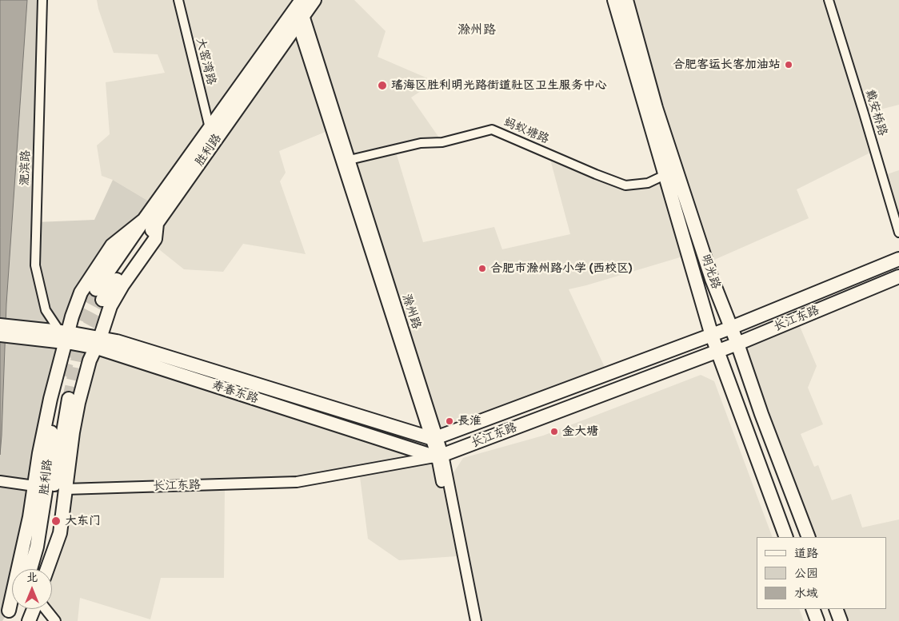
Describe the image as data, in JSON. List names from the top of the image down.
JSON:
{
  "streets": {
    "main road": [
      "胜利路",
      "明光路",
      "长江东路",
      "寿春东路"
    ],
    "street": [
      "大窑湾路",
      "戴安桥路",
      "蚂蚁塘路",
      "淝滨路",
      "滁州路"
    ]
  },
  "crossings": [
    ["大窑湾路", "胜利路"],
    ["蚂蚁塘路", "明光路"],
    ["蚂蚁塘路", "滁州路"],
    ["胜利路", "滁州路"],
    ["淝滨路", "寿春东路"],
    ["明光路", "长江东路"],
    ["滁州路", "长江东路"],
    ["滁州路", "寿春东路"],
    ["长江东路", "寿春东路"]
  ],
  "districts": ["滁州路"],
  "places": [
    "合肥客运长客加油站",
    "瑶海区胜利明光路街道社区卫生服务中心",
    "合肥市滁州路小学 (西校区)",
    "長淮",
    "金大塘",
    "大东门"
  ],
  "legend": ["道路", "公园", "水域"],
  "north": "top"
}
